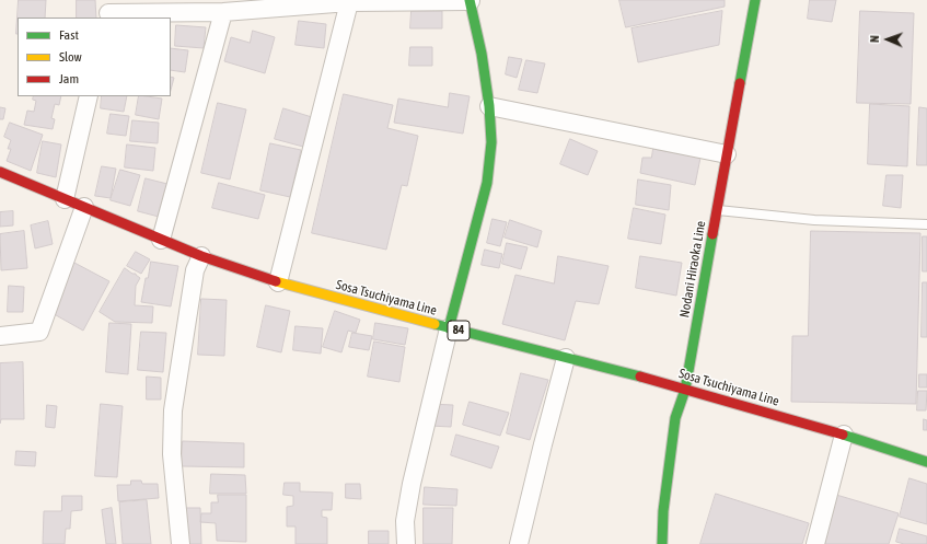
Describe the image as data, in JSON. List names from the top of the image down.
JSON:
{
  "streets": {
    "main road": ["Nodani Hiraoka Line", "Sosa Tsuchiyama Line", "84"]
  },
  "crossings": [
    ["Nodani Hiraoka Line", "Sosa Tsuchiyama Line"]
  ],
  "legend": ["Fast", "Slow", "Jam"],
  "north": "left"
}
